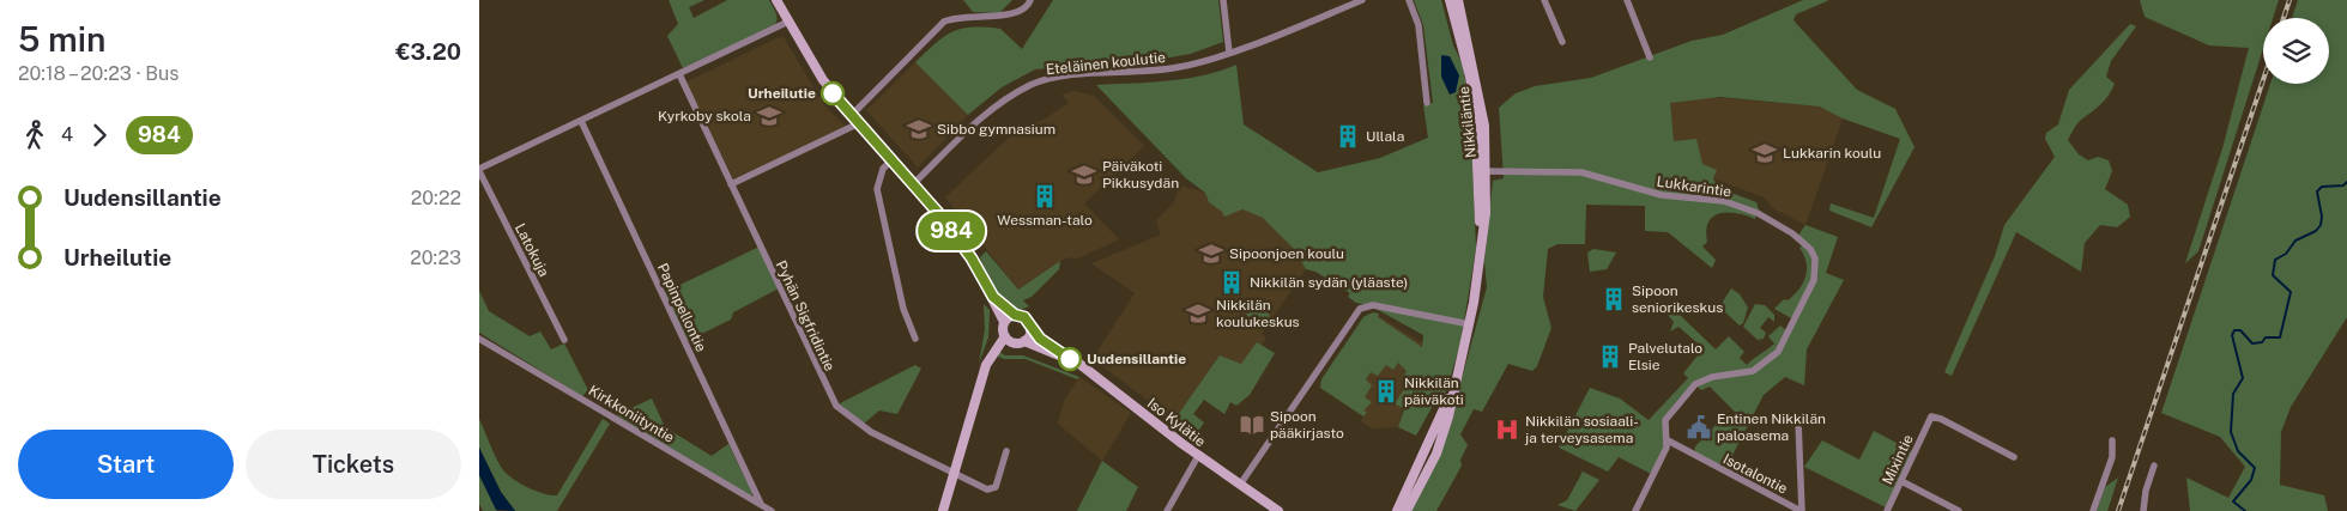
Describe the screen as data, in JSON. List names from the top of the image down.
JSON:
{
  "streets": {
    "street": [
      "Eteläinen koulutie",
      "Nikkiläntie",
      "Lukkarintie",
      "Latokuja",
      "Papinpellontie",
      "Pyhän Sigfridintie",
      "Kirkkoniityntie",
      "Iso Kylätie",
      "Mixintie",
      "Isotalontie"
    ]
  },
  "crossings": [
    ["Nikkiläntie", "Lukkarintie"],
    ["Lukkarintie", "Isotalontie"],
    ["Papinpellontie", "Kirkkoniityntie"]
  ],
  "places": {
    "other": ["Urheilutie", "Uudensillantie"],
    "school or university": [
      "Kyrkoby skola",
      "Sibbo gymnasium",
      "Lukkarin koulu",
      "Päiväkoti Pikkusydän",
      "Sipoonjoen koulu",
      "Nikkilän koulukeskus"
    ],
    "building": [
      "Ullala",
      "Wessman-talo",
      "Nikkilän sydän (yläaste)",
      "Sipoon seniorikeskus",
      "Palvelutalo Elsie",
      "Nikkilän päiväkoti"
    ],
    "library": ["Sipoon pääkirjasto"],
    "public building": ["Entinen Nikkilän paloasema"],
    "hospital": ["Nikkilän sosiaali- ja terveysasema"]
  },
  "lines": ["bus line 984"],
  "page": {
    "heading": ["5 min", "20:18 – 20:23 · Bus", "€3.20"],
    "on_map": "984",
    "legs": ["4", "984"],
    "list": [
      {
        "name": "Uudensillantie",
        "value": "20:22"
      },
      {
        "name": "Urheilutie",
        "value": "20:23"
      }
    ],
    "buttons": ["Start", "Tickets"]
  }
}
